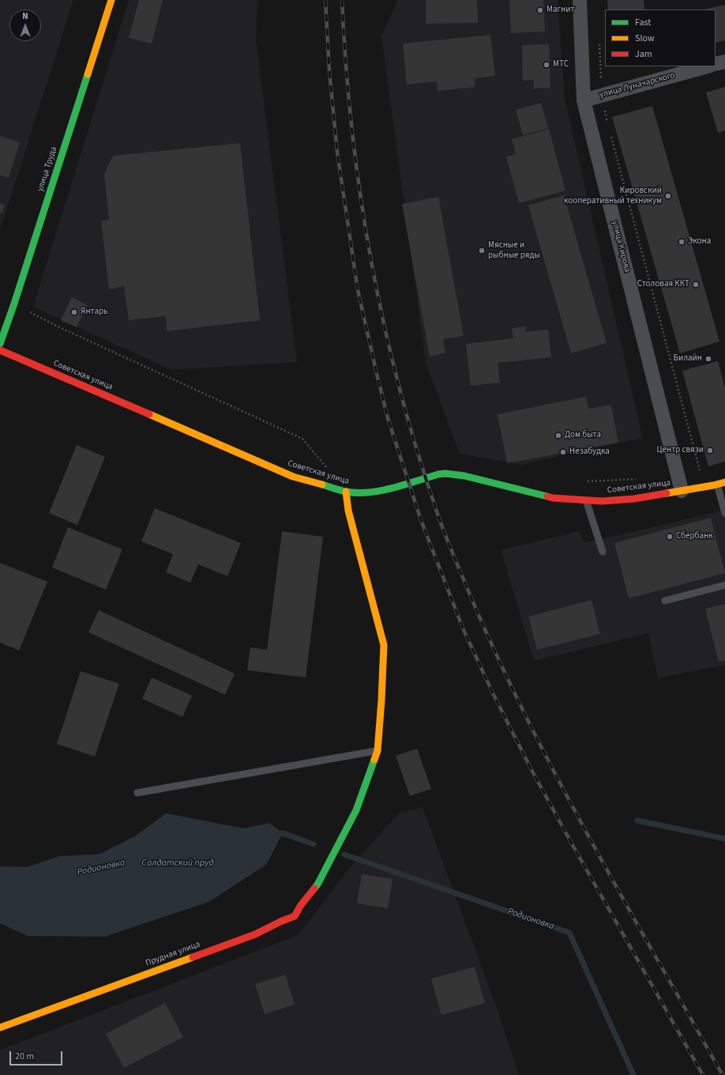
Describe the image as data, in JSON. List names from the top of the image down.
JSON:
{
  "streets": {
    "street": [
      "улица Луначарского",
      "улица Труда",
      "улица Кирова",
      "Советская улица",
      "Прудная улица"
    ]
  },
  "crossings": [
    ["улица Луначарского", "улица Кирова"],
    ["улица Кирова", "Советская улица"],
    ["Советская улица", "Прудная улица"]
  ],
  "water": ["Солдатский пруд", "Родионовка"],
  "places": [
    "Магнит",
    "МТС",
    "Кировский кооперативный техникум",
    "Экона",
    "Мясные и рыбные ряды",
    "Столовая ККТ",
    "Янтарь",
    "Билайн",
    "Дом быта",
    "Центр связи",
    "Незабудка",
    "Сбербанк"
  ],
  "legend": ["Fast", "Slow", "Jam"],
  "scale_bar": "20 m",
  "north": "top"
}
